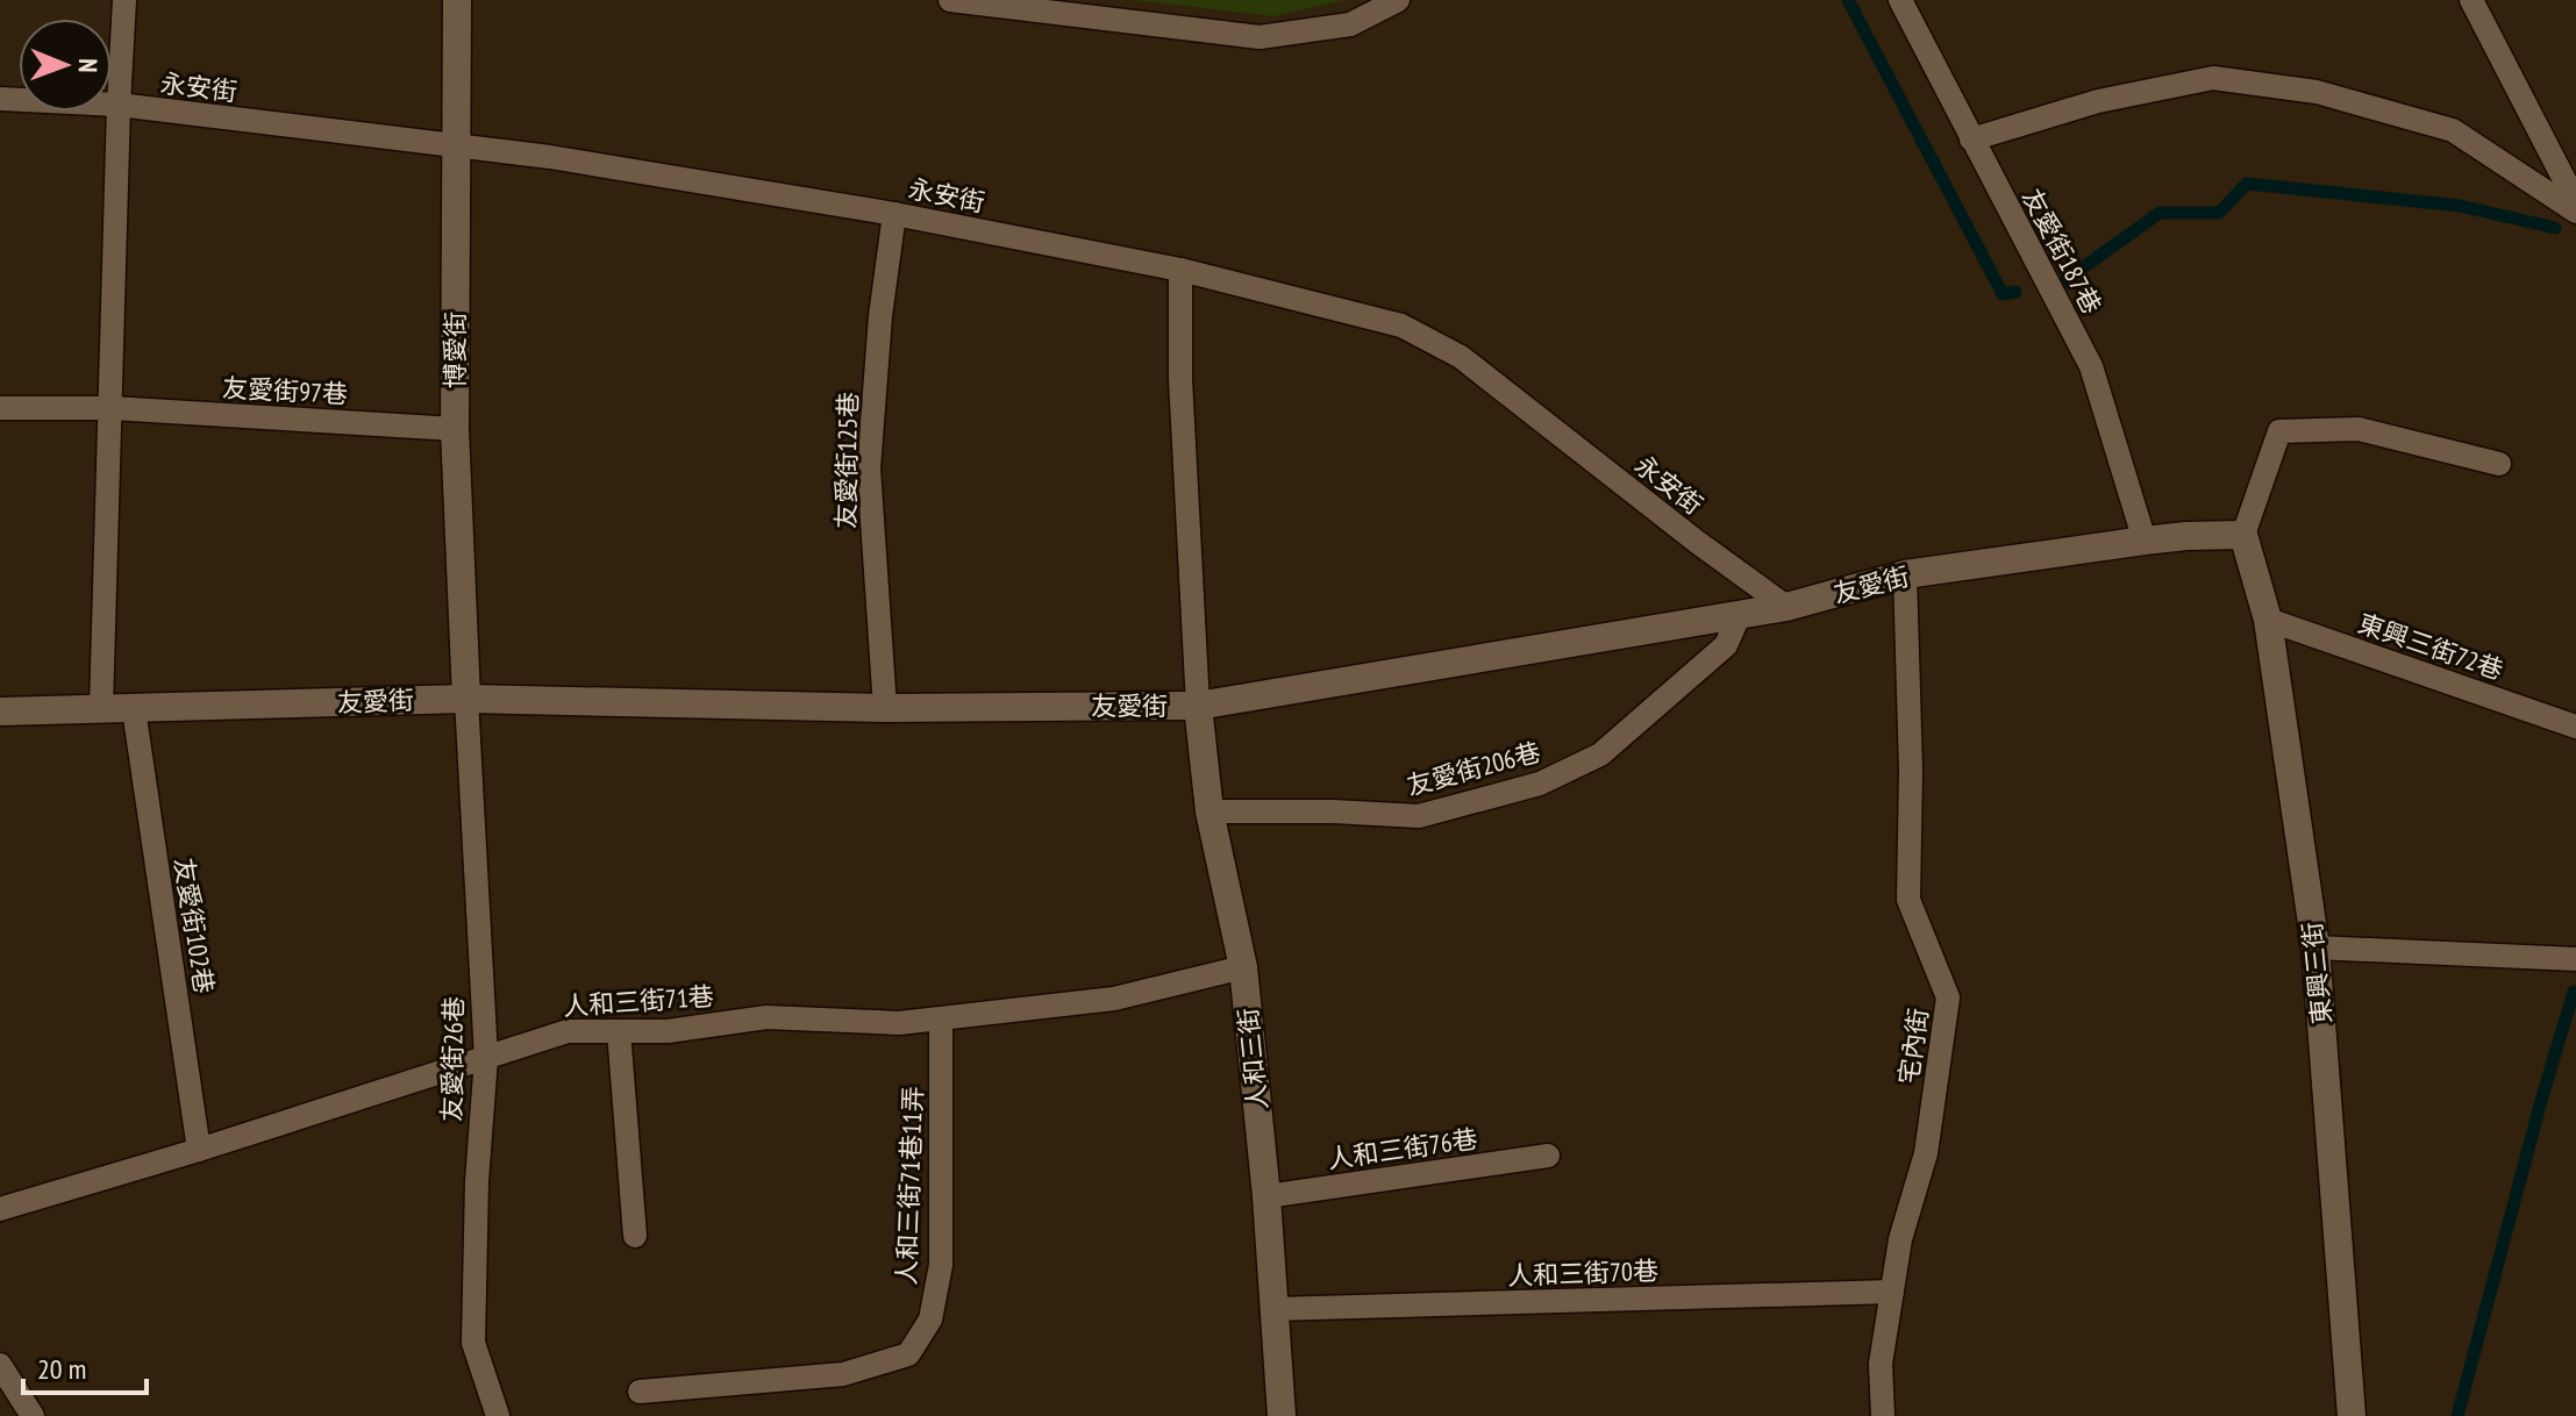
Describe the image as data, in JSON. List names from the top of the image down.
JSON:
{
  "streets": {
    "street": [
      "博愛街",
      "友愛街",
      "東興三街",
      "人和三街"
    ],
    "lane": [
      "永安街",
      "友愛街187巷",
      "友愛街97巷",
      "友愛街125巷",
      "東興三街72巷",
      "友愛街206巷",
      "友愛街102巷",
      "人和三街71巷",
      "宅內街",
      "友愛街26巷",
      "人和三街76巷",
      "人和三街71巷11弄",
      "人和三街70巷"
    ]
  },
  "crossings": [
    ["永安街", "博愛街"],
    ["永安街", "友愛街125巷"],
    ["永安街", "友愛街"],
    ["友愛街187巷", "友愛街"],
    ["博愛街", "友愛街97巷"],
    ["博愛街", "友愛街"],
    ["博愛街", "友愛街26巷"],
    ["友愛街125巷", "友愛街"],
    ["友愛街", "友愛街206巷"],
    ["友愛街", "友愛街102巷"],
    ["友愛街", "東興三街"],
    ["友愛街", "宅內街"],
    ["友愛街", "友愛街26巷"],
    ["友愛街", "人和三街"],
    ["東興三街72巷", "東興三街"],
    ["友愛街206巷", "人和三街"],
    ["友愛街102巷", "人和三街71巷"],
    ["人和三街71巷", "友愛街26巷"],
    ["人和三街71巷", "人和三街"],
    ["人和三街71巷", "人和三街71巷11弄"],
    ["宅內街", "人和三街70巷"],
    ["人和三街", "人和三街76巷"],
    ["人和三街", "人和三街70巷"]
  ],
  "scale_bar": "20 m",
  "north": "right"
}
